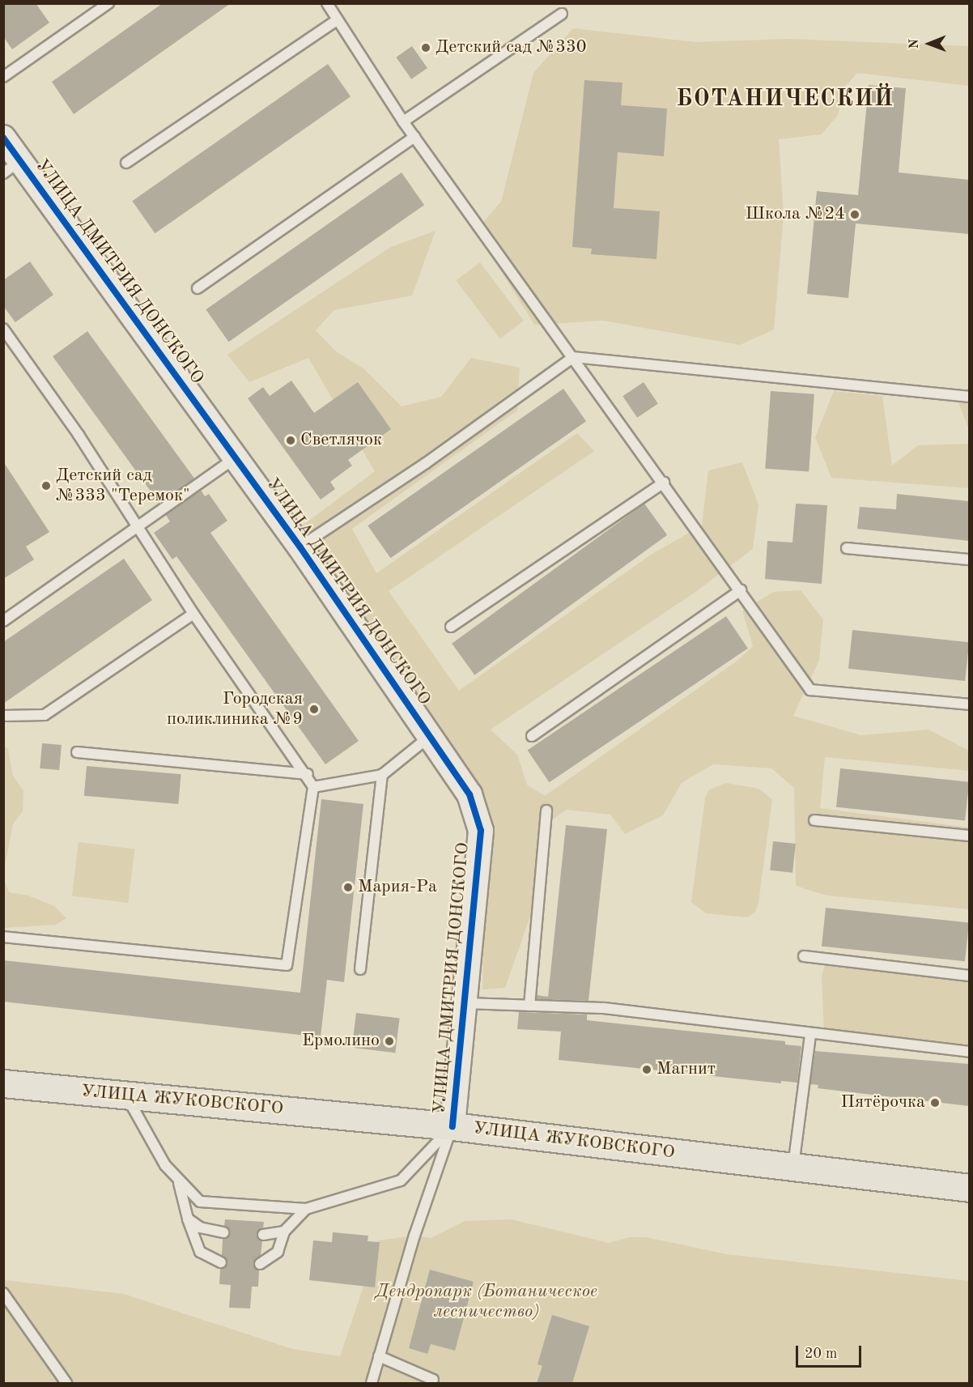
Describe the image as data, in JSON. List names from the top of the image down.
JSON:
{
  "streets": {
    "main road": ["УЛИЦА ЖУКОВСКОГО"],
    "street": ["УЛИЦА ДМИТРИЯ ДОНСКОГО"]
  },
  "crossings": [
    ["УЛИЦА ДМИТРИЯ ДОНСКОГО", "УЛИЦА ЖУКОВСКОГО"]
  ],
  "districts": ["БОТАНИЧЕСКИЙ"],
  "parks": ["Дендропарк (Ботаническое лесничество)"],
  "places": [
    "Детский сад №330",
    "Школа №24",
    "Светлячок",
    "Детский сад №333 \"Теремок\"",
    "Городская поликлиника №9",
    "Мария-Ра",
    "Ермолино",
    "Магнит",
    "Пятёрочка"
  ],
  "scale_bar": "20 m",
  "north": "left"
}
